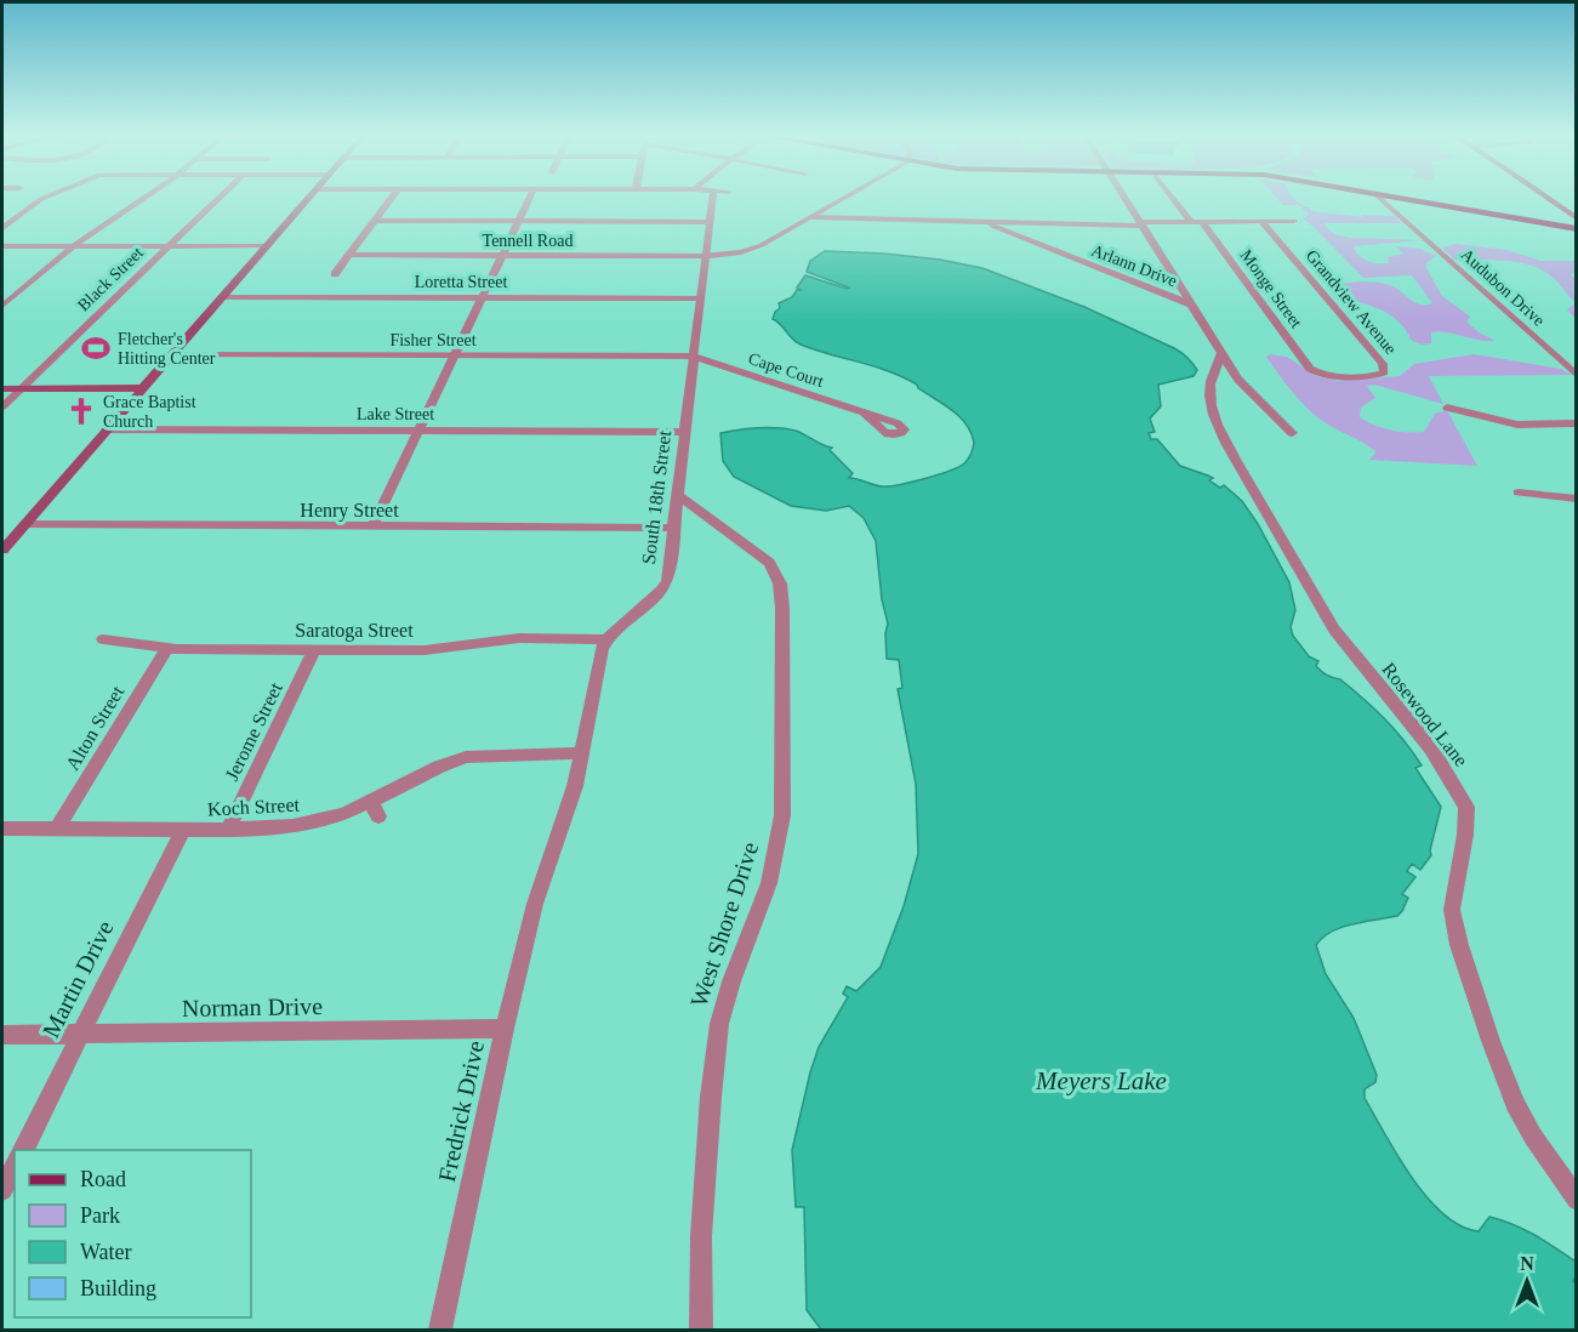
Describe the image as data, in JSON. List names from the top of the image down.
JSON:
{
  "streets": {
    "street": [
      "Tennell Road",
      "Arlann Drive",
      "Black Street",
      "Loretta Street",
      "Audubon Drive",
      "Monge Street",
      "Grandview Avenue",
      "Fisher Street",
      "Cape Court",
      "Lake Street",
      "South 18th Street",
      "Henry Street",
      "Saratoga Street",
      "Rosewood Lane",
      "Alton Street",
      "Jerome Street",
      "Koch Street",
      "West Shore Drive",
      "Martin Drive",
      "Norman Drive",
      "Fredrick Drive"
    ]
  },
  "crossings": [
    ["Tennell Road", "South 18th Street"],
    ["Loretta Street", "South 18th Street"],
    ["Monge Street", "Grandview Avenue"],
    ["Fisher Street", "Cape Court"],
    ["Fisher Street", "South 18th Street"],
    ["Cape Court", "South 18th Street"],
    ["Lake Street", "South 18th Street"],
    ["South 18th Street", "Henry Street"],
    ["South 18th Street", "Saratoga Street"],
    ["South 18th Street", "West Shore Drive"],
    ["Saratoga Street", "Alton Street"],
    ["Saratoga Street", "Jerome Street"],
    ["Alton Street", "Koch Street"],
    ["Jerome Street", "Koch Street"],
    ["Koch Street", "Martin Drive"],
    ["Koch Street", "Fredrick Drive"],
    ["Martin Drive", "Norman Drive"],
    ["Norman Drive", "Fredrick Drive"]
  ],
  "water": ["Meyers Lake"],
  "places": {
    "sports": ["Fletcher's Hitting Center"],
    "church": ["Grace Baptist Church"]
  },
  "legend": [
    "Road",
    "Park",
    "Water",
    "Building"
  ],
  "north": "top"
}
